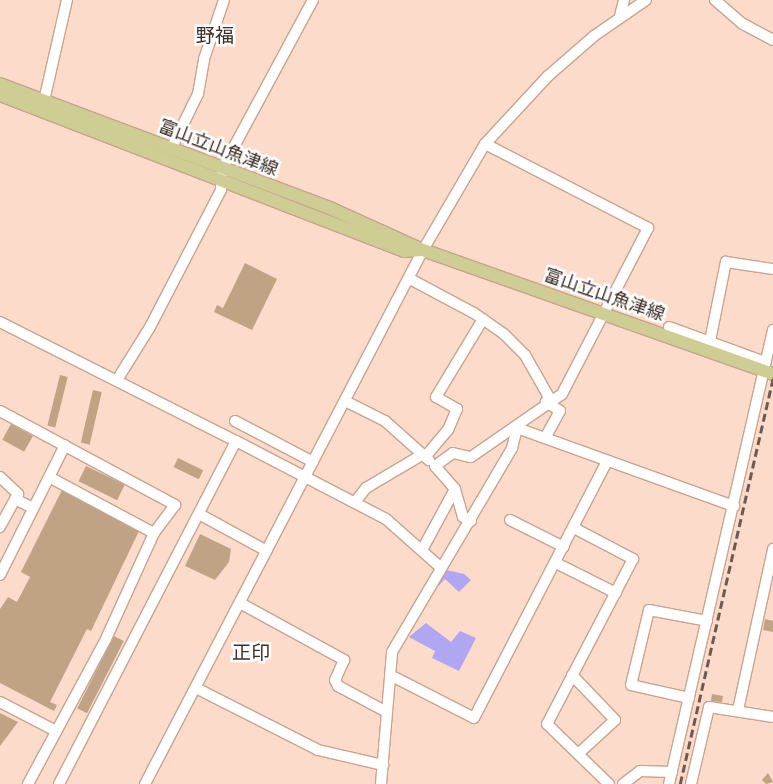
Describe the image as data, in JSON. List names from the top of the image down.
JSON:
{
  "streets": {
    "main road": ["富山立山魚津線"]
  },
  "districts": ["野福", "正印"]
}
